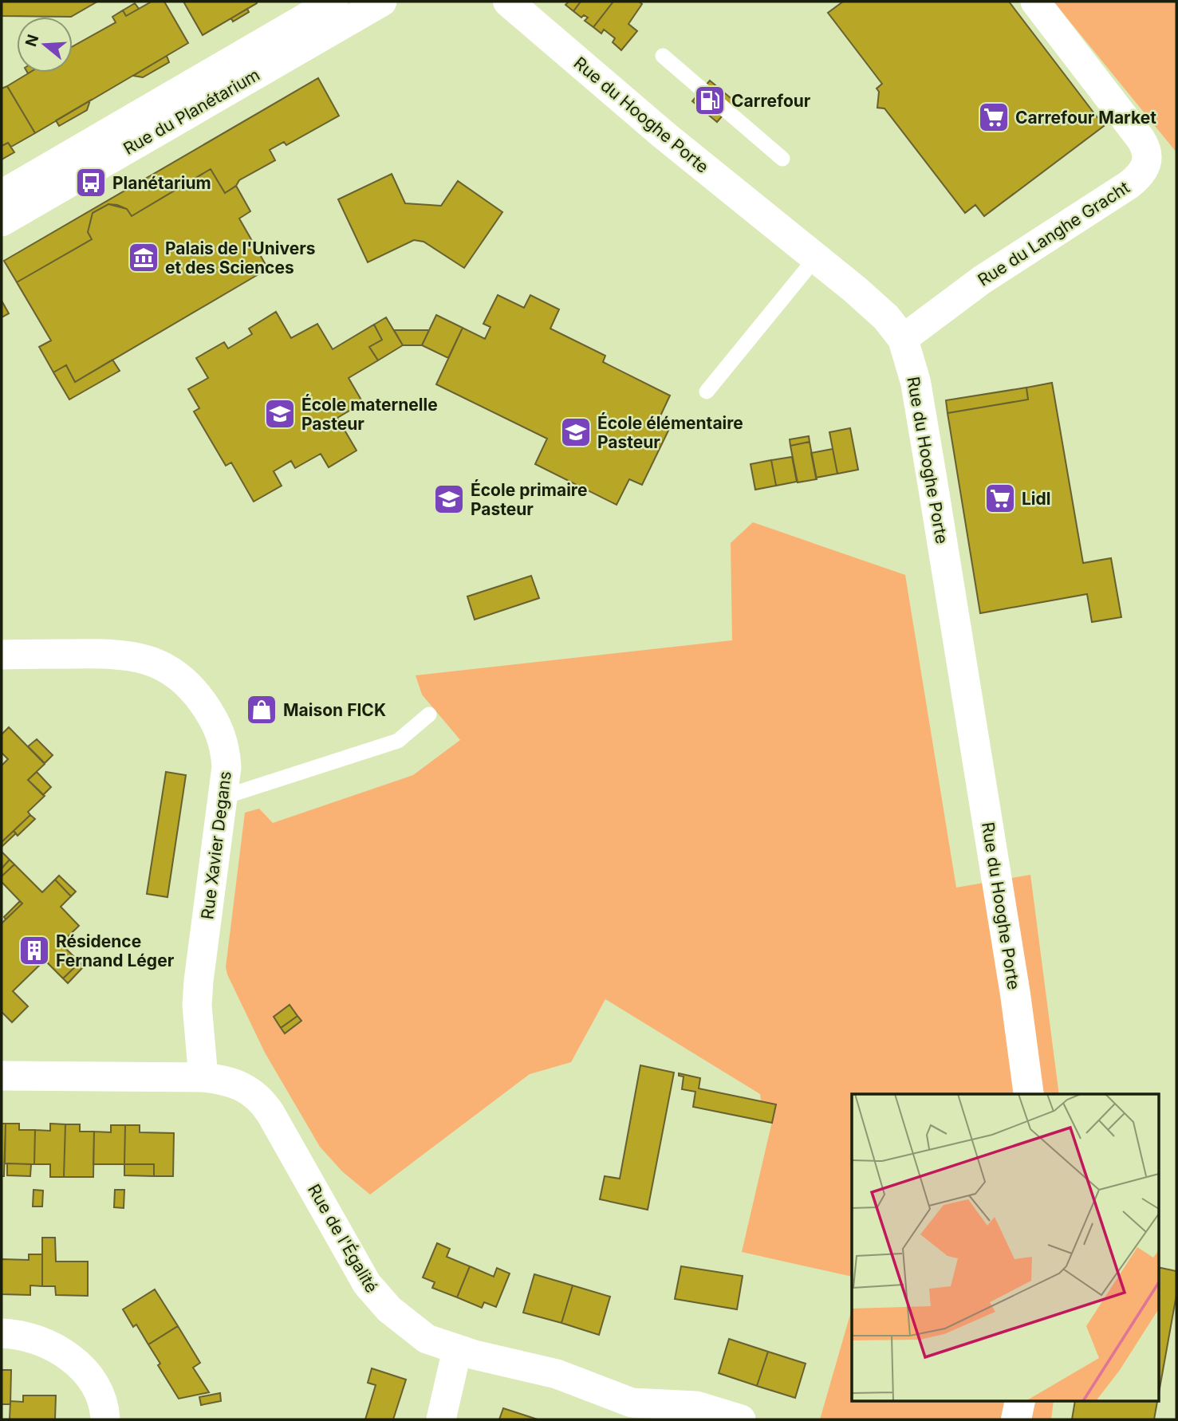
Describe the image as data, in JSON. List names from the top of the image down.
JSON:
{
  "streets": {
    "street": [
      "Rue du Planétarium",
      "Rue du Hooghe Porte",
      "Rue du Langhe Gracht",
      "Rue Xavier Degans",
      "Rue de l'Égalité"
    ]
  },
  "crossings": [
    ["Rue du Hooghe Porte", "Rue du Langhe Gracht"],
    ["Rue Xavier Degans", "Rue de l'Égalité"]
  ],
  "places": {
    "fuel station": ["Carrefour"],
    "supermarket": ["Carrefour Market", "Lidl"],
    "bus stop": ["Planétarium"],
    "museum": ["Palais de l'Univers et des Sciences"],
    "school or university": ["École maternelle Pasteur", "École élémentaire Pasteur", "École primaire Pasteur"],
    "shop": ["Maison FICK"],
    "building": ["Résidence Fernand Léger"]
  },
  "north": "left"
}
